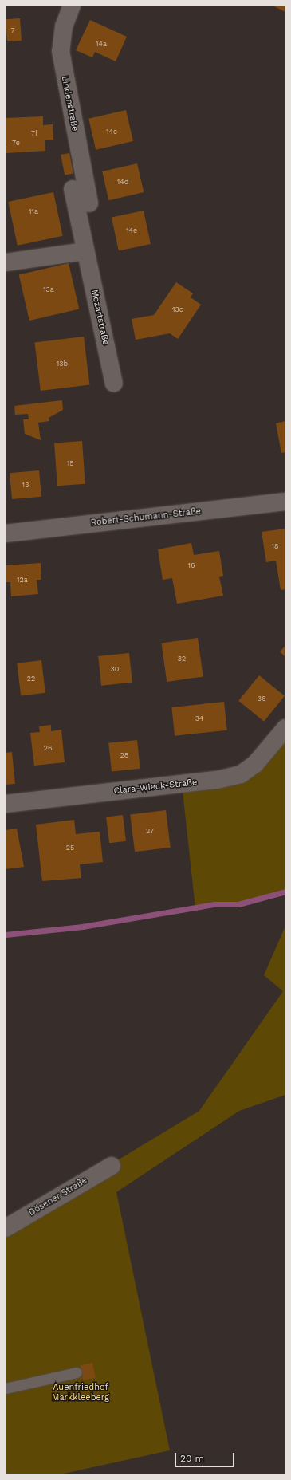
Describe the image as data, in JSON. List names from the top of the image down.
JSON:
{
  "streets": {
    "street": [
      "Lindenstraße",
      "Mozartstraße",
      "Robert-Schumann-Straße",
      "Clara-Wieck-Straße",
      "Dösener Straße"
    ]
  },
  "parks": ["Auenfriedhof Markkleeberg"],
  "house_numbers": [
    "7",
    "14a",
    "14c",
    "7f",
    "7e",
    "14d",
    "11a",
    "14e",
    "13a",
    "13c",
    "13b",
    "15",
    "13",
    "18",
    "16",
    "12a",
    "32",
    "30",
    "22",
    "36",
    "34",
    "26",
    "28",
    "27",
    "25"
  ],
  "scale_bar": "20 m"
}
